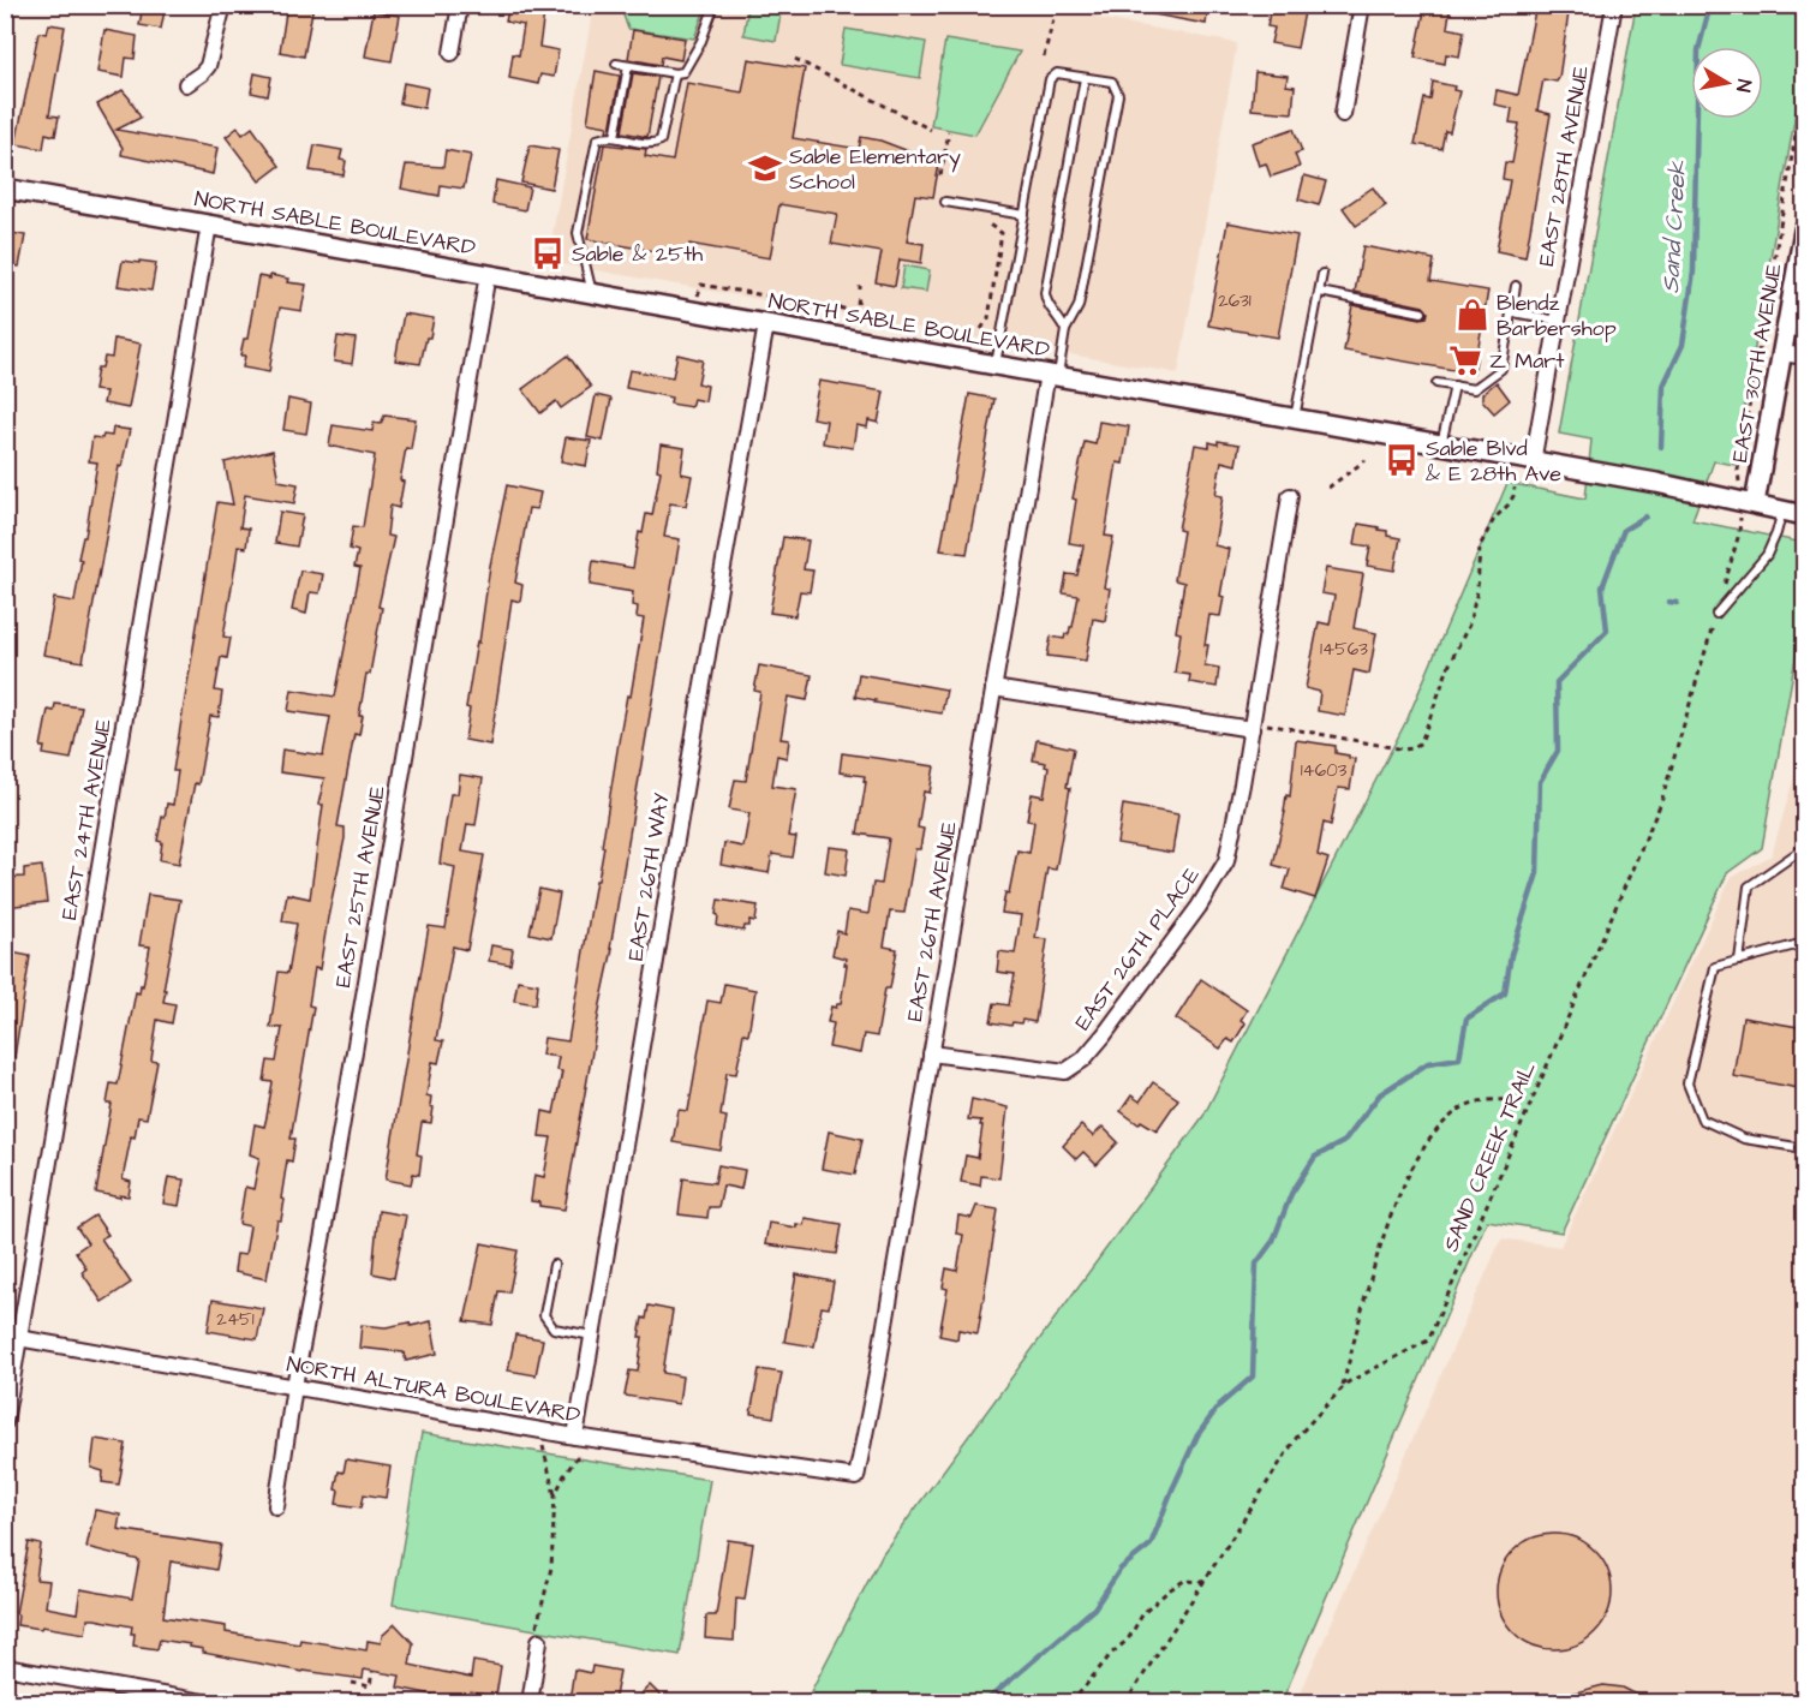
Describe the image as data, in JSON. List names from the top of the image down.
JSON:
{
  "streets": {
    "street": [
      "EAST 28TH AVENUE",
      "NORTH SABLE BOULEVARD",
      "EAST 30TH AVENUE",
      "EAST 24TH AVENUE",
      "EAST 26TH WAY",
      "EAST 25TH AVENUE",
      "EAST 26TH AVENUE",
      "EAST 26TH PLACE",
      "NORTH ALTURA BOULEVARD"
    ],
    "path": ["SAND CREEK TRAIL"]
  },
  "crossings": [
    ["EAST 28TH AVENUE", "NORTH SABLE BOULEVARD"],
    ["NORTH SABLE BOULEVARD", "EAST 30TH AVENUE"],
    ["NORTH SABLE BOULEVARD", "EAST 24TH AVENUE"],
    ["NORTH SABLE BOULEVARD", "EAST 26TH WAY"],
    ["NORTH SABLE BOULEVARD", "EAST 25TH AVENUE"],
    ["NORTH SABLE BOULEVARD", "EAST 26TH AVENUE"],
    ["EAST 24TH AVENUE", "NORTH ALTURA BOULEVARD"],
    ["EAST 26TH WAY", "NORTH ALTURA BOULEVARD"],
    ["EAST 25TH AVENUE", "NORTH ALTURA BOULEVARD"],
    ["EAST 26TH AVENUE", "EAST 26TH PLACE"],
    ["EAST 26TH AVENUE", "NORTH ALTURA BOULEVARD"]
  ],
  "water": ["Sand Creek"],
  "places": {
    "school or university": ["Sable Elementary School"],
    "bus stop": ["Sable & 25th", "Sable Blvd & E 28th Ave"],
    "shop": ["Blendz Barbershop"],
    "supermarket": ["Z Mart"]
  },
  "house_numbers": [
    "2631",
    "14563",
    "14603",
    "2451"
  ],
  "north": "right"
}
